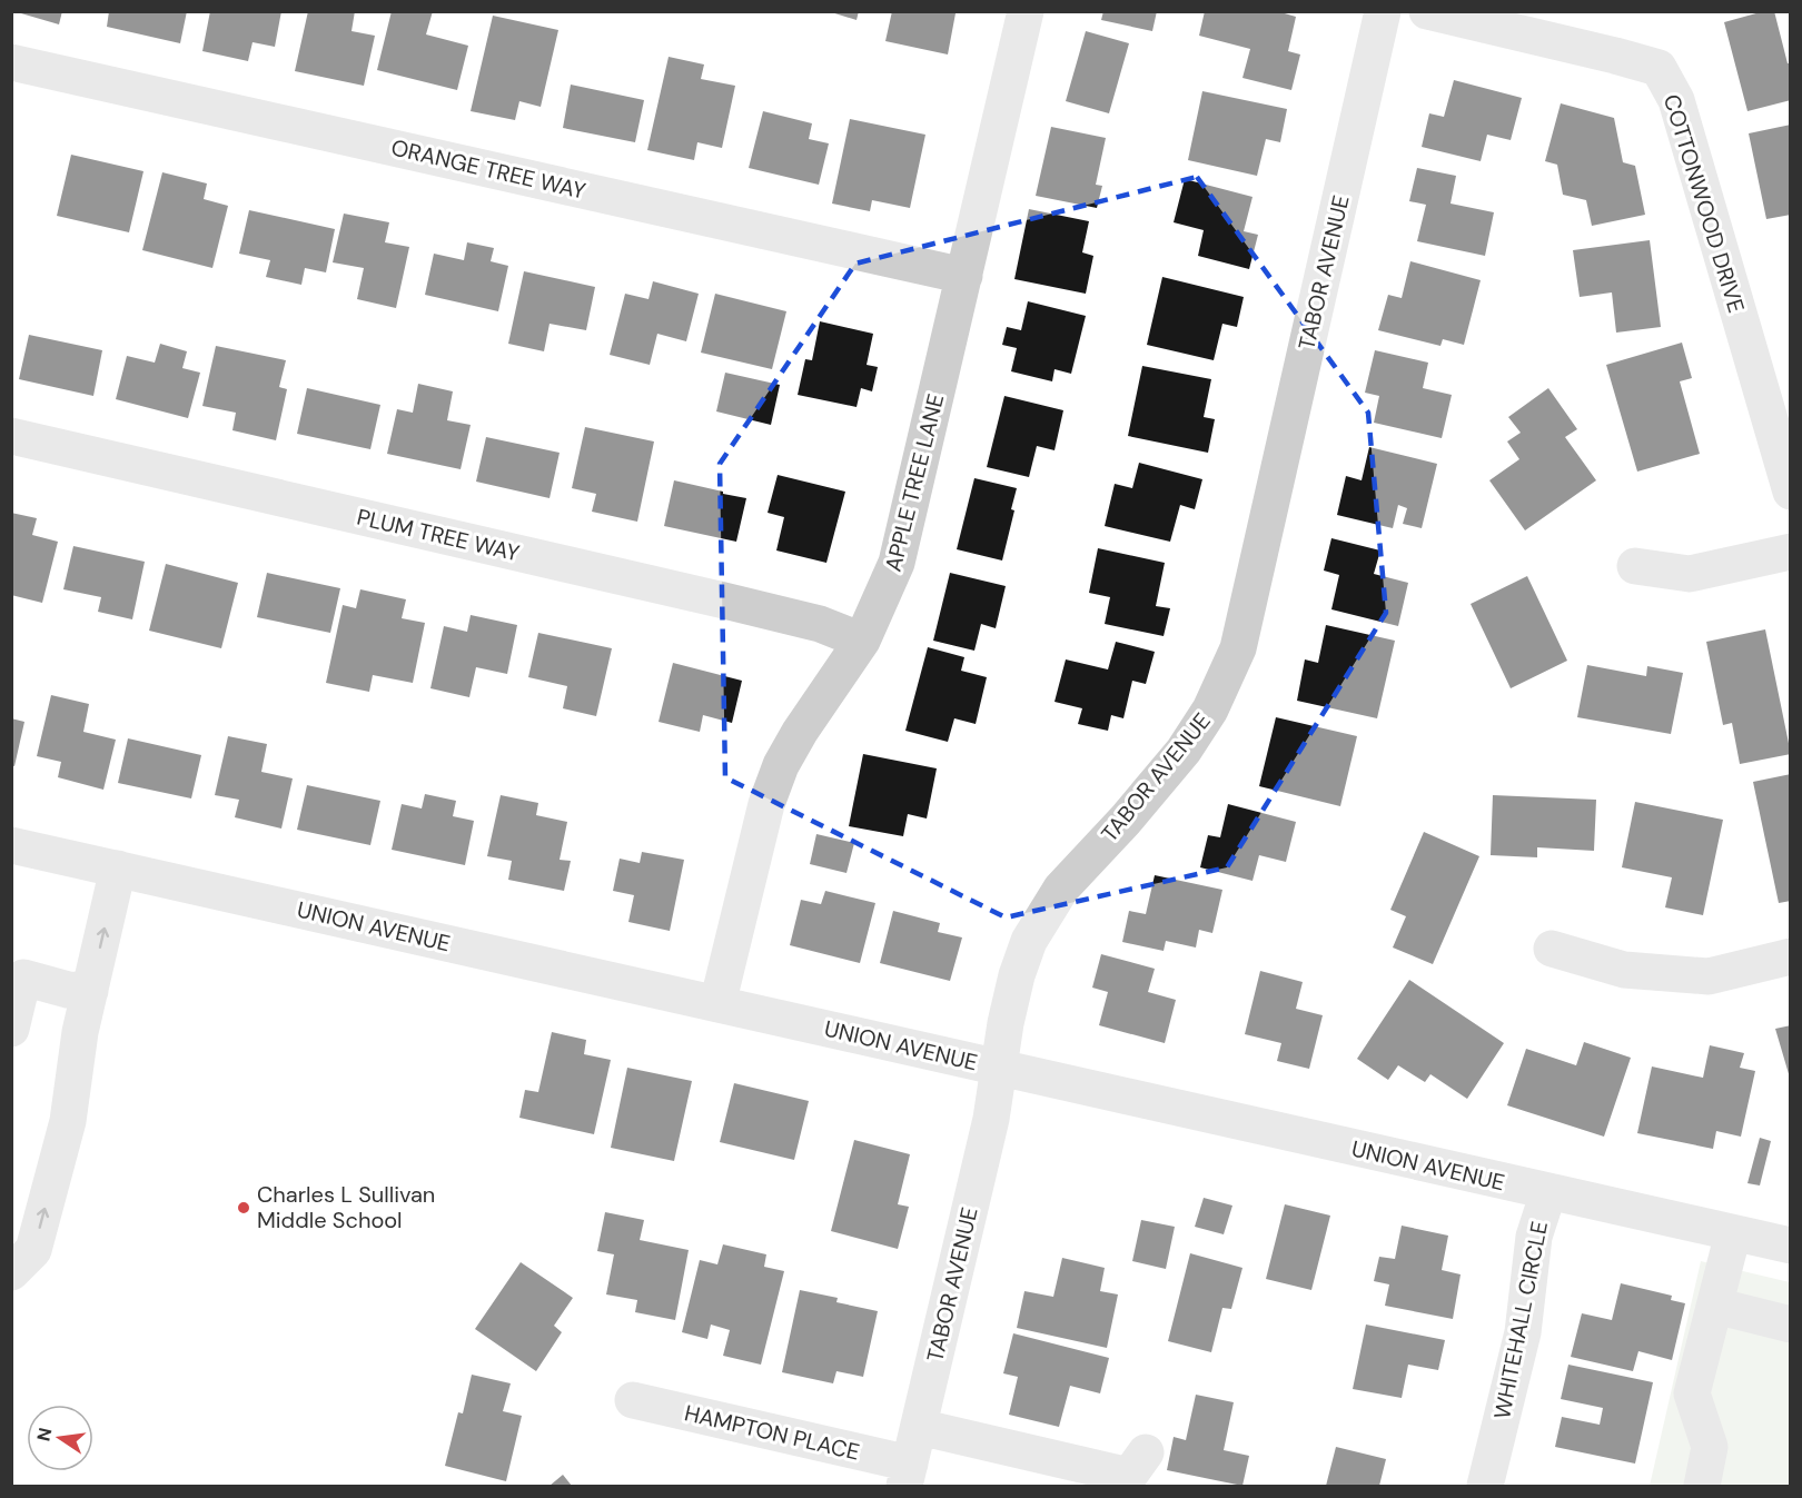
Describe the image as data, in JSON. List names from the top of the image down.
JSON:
{
  "streets": {
    "street": [
      "ORANGE TREE WAY",
      "COTTONWOOD DRIVE",
      "TABOR AVENUE",
      "APPLE TREE LANE",
      "PLUM TREE WAY",
      "UNION AVENUE",
      "WHITEHALL CIRCLE",
      "HAMPTON PLACE"
    ]
  },
  "crossings": [
    ["ORANGE TREE WAY", "APPLE TREE LANE"],
    ["TABOR AVENUE", "UNION AVENUE"],
    ["TABOR AVENUE", "HAMPTON PLACE"],
    ["APPLE TREE LANE", "PLUM TREE WAY"],
    ["APPLE TREE LANE", "UNION AVENUE"],
    ["UNION AVENUE", "WHITEHALL CIRCLE"]
  ],
  "places": ["Charles L Sullivan Middle School"],
  "north": "left"
}
